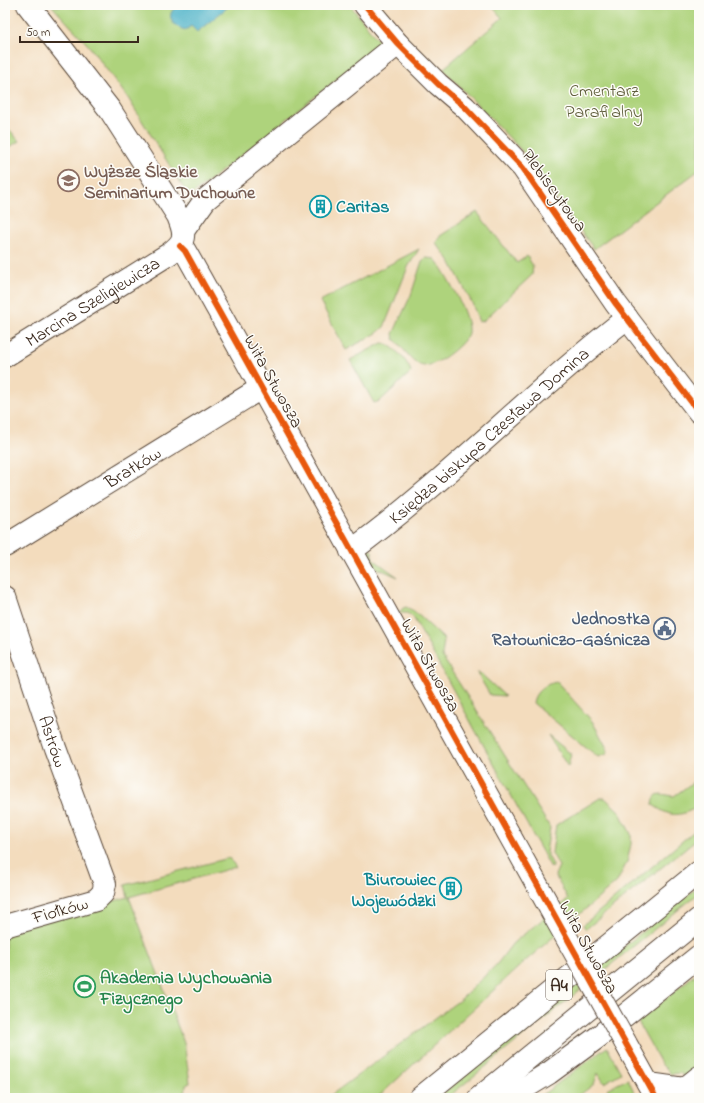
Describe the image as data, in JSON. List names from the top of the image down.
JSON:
{
  "streets": {
    "main road": [
      "Plebiscytowa",
      "Marcina Szeligiewicza",
      "Wita Stwosza",
      "Księdza biskupa Czesława Domina",
      "Bratków",
      "Astrów",
      "Fiołków",
      "A4"
    ]
  },
  "crossings": [
    ["Plebiscytowa", "Księdza biskupa Czesława Domina"],
    ["Marcina Szeligiewicza", "Wita Stwosza"],
    ["Wita Stwosza", "Księdza biskupa Czesława Domina"],
    ["Wita Stwosza", "Bratków"],
    ["Astrów", "Fiołków"]
  ],
  "parks": ["Cmentarz Parafialny"],
  "places": {
    "school or university": ["Wyższe Śląskie Seminarium Duchowne"],
    "building": ["Caritas", "Biurowiec Wojewódzki"],
    "public building": ["Jednostka Ratowniczo-Gaśnicza"],
    "sports": ["Akademia Wychowania Fizycznego"]
  },
  "scale_bar": "50 m"
}
